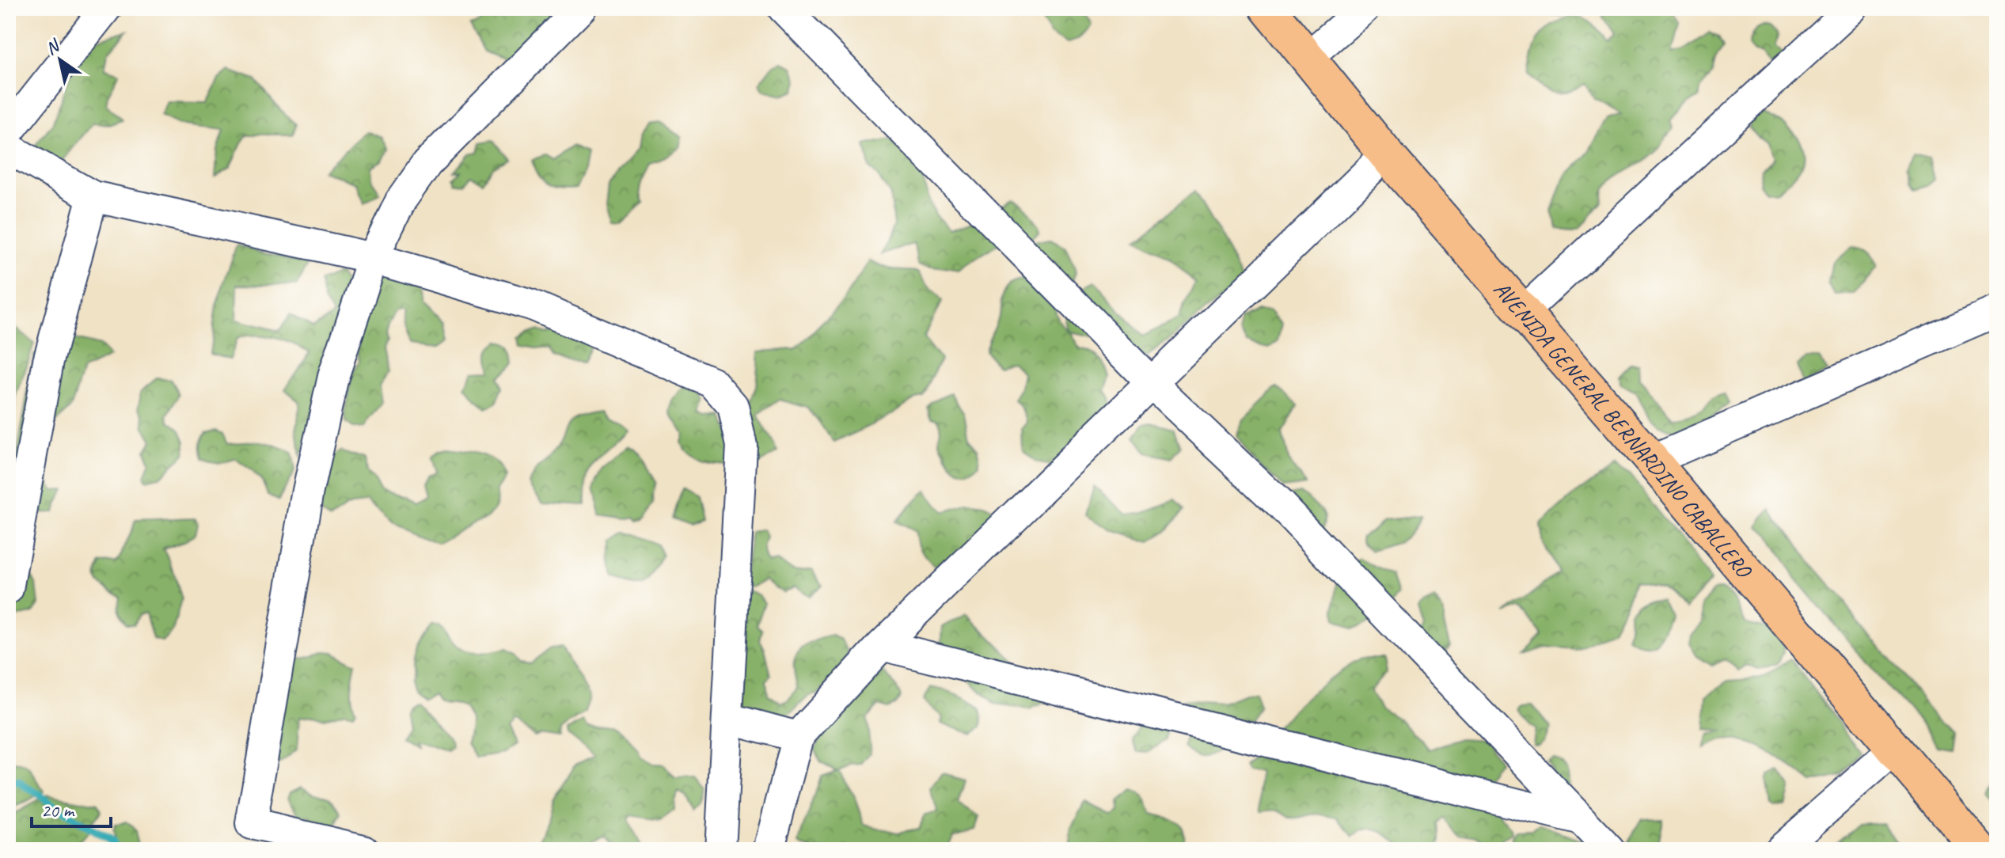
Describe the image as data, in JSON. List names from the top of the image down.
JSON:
{
  "streets": {
    "main road": ["AVENIDA GENERAL BERNARDINO CABALLERO"]
  },
  "scale_bar": "20 m",
  "north": "top left"
}
